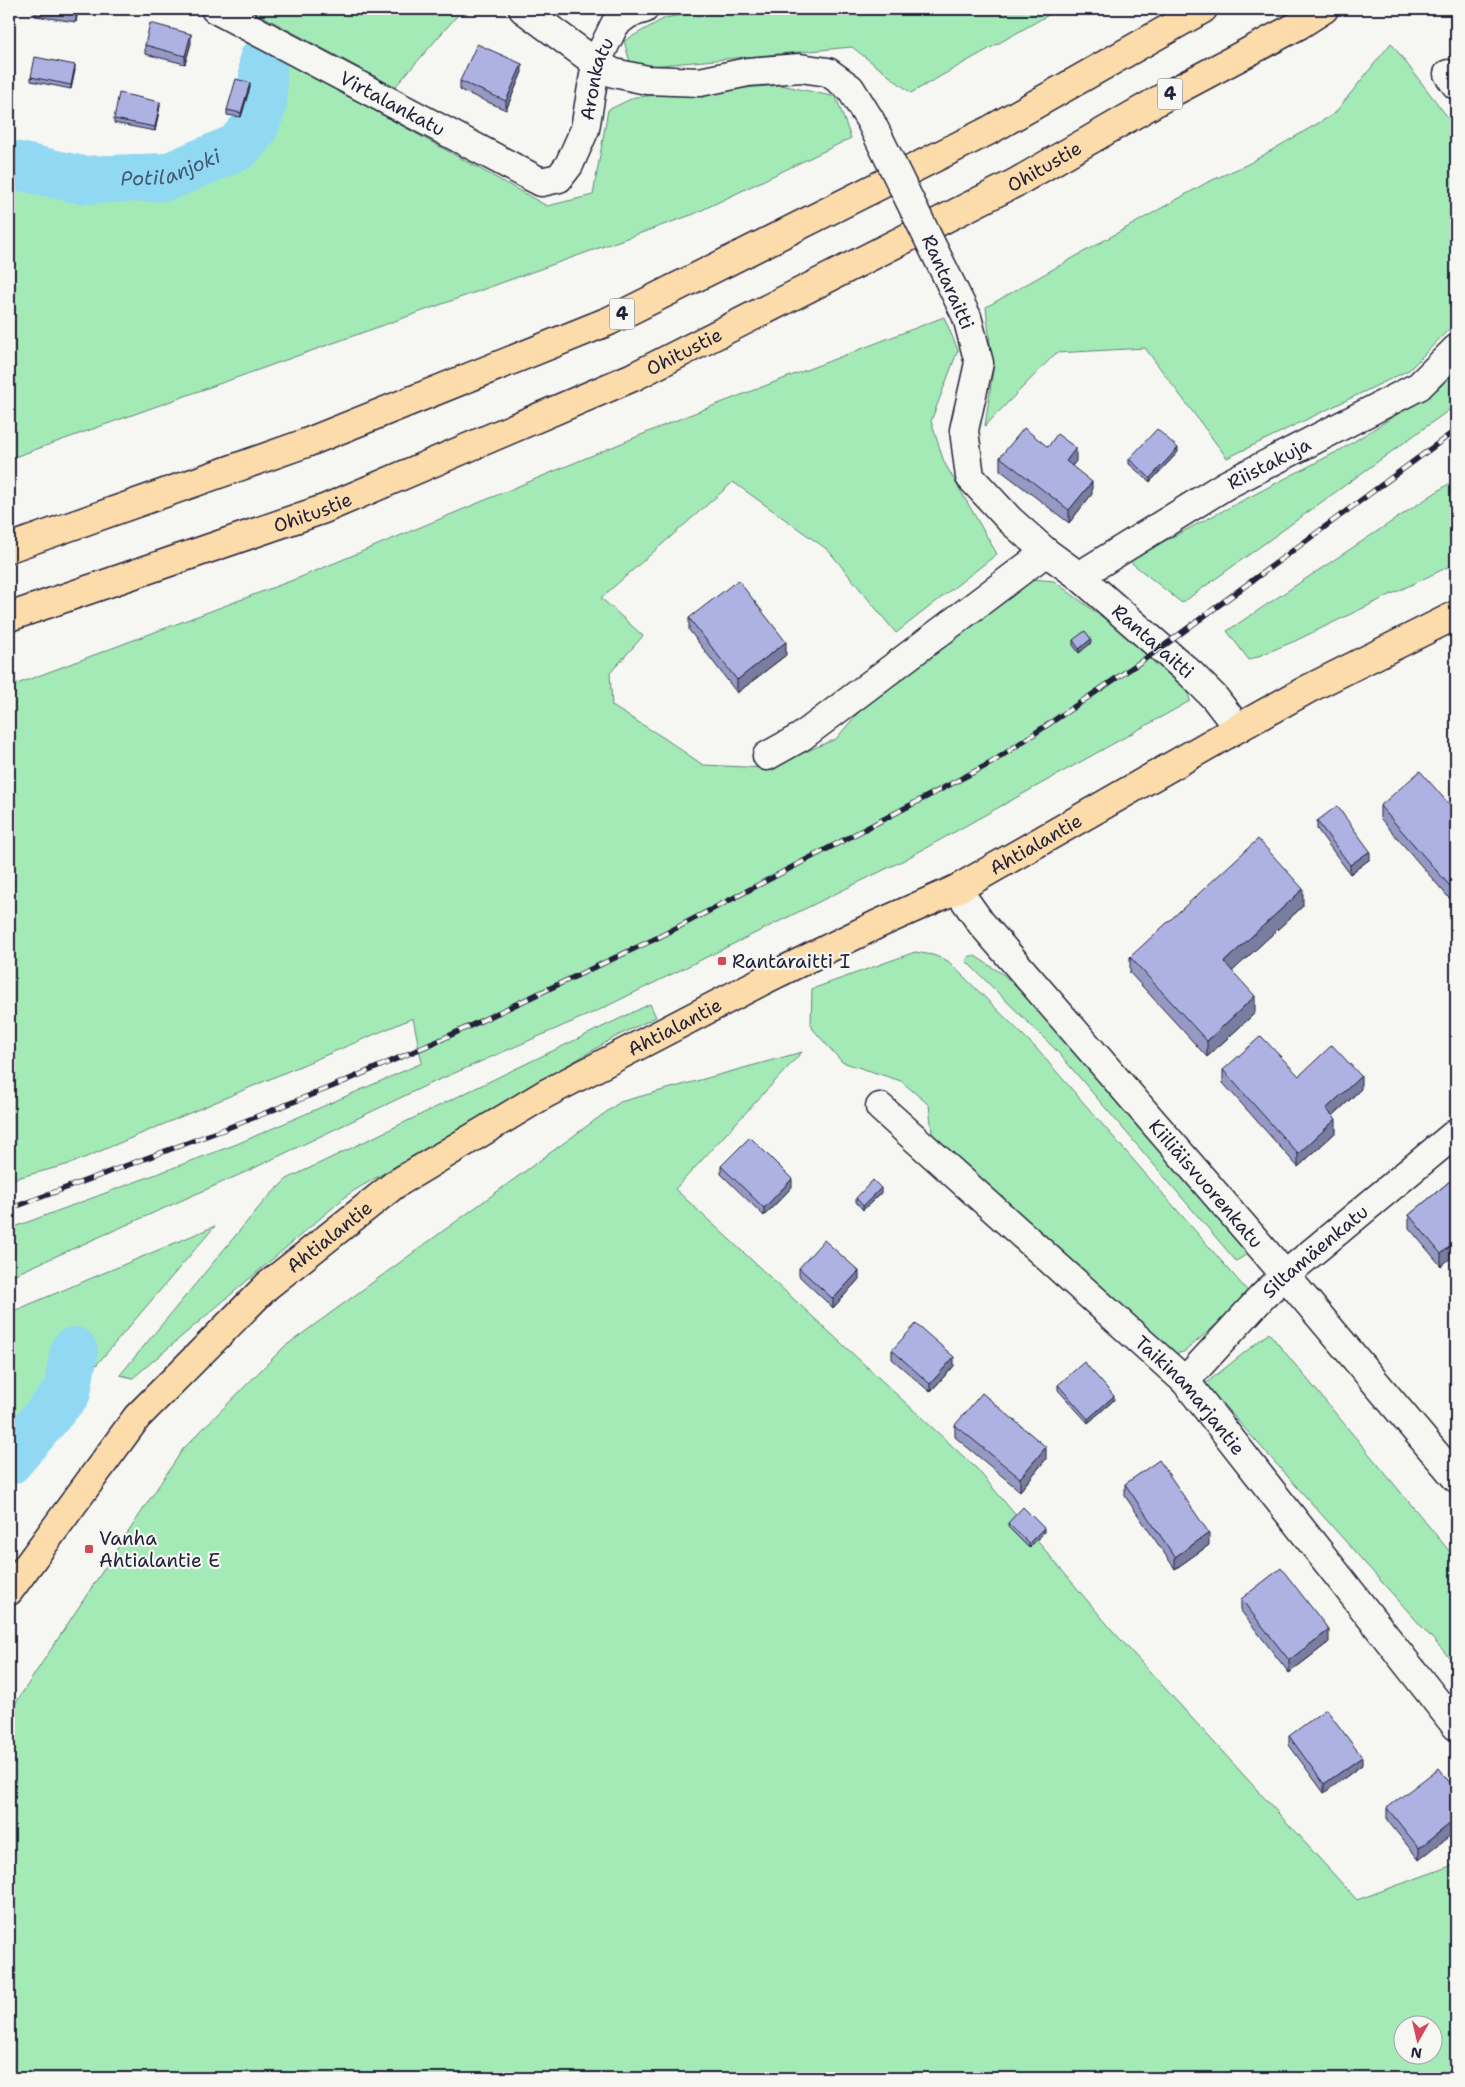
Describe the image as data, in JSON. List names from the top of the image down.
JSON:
{
  "streets": {
    "main road": ["4", "Ohitustie", "Ahtialantie"],
    "street": [
      "Aronkatu",
      "Virtalankatu",
      "Rantaraitti",
      "Riistakuja",
      "Kiiliäisvuorenkatu",
      "Siltamäenkatu",
      "Taikinamarjantie"
    ]
  },
  "crossings": [
    ["Aronkatu", "Virtalankatu"],
    ["Aronkatu", "Rantaraitti"],
    ["Rantaraitti", "Riistakuja"],
    ["Rantaraitti", "Ahtialantie"],
    ["Ahtialantie", "Kiiliäisvuorenkatu"],
    ["Kiiliäisvuorenkatu", "Siltamäenkatu"],
    ["Siltamäenkatu", "Taikinamarjantie"]
  ],
  "water": ["Potilanjoki"],
  "places": {
    "transit": ["Rantaraitti I", "Vanha Ahtialantie E"]
  },
  "north": "bottom"
}
